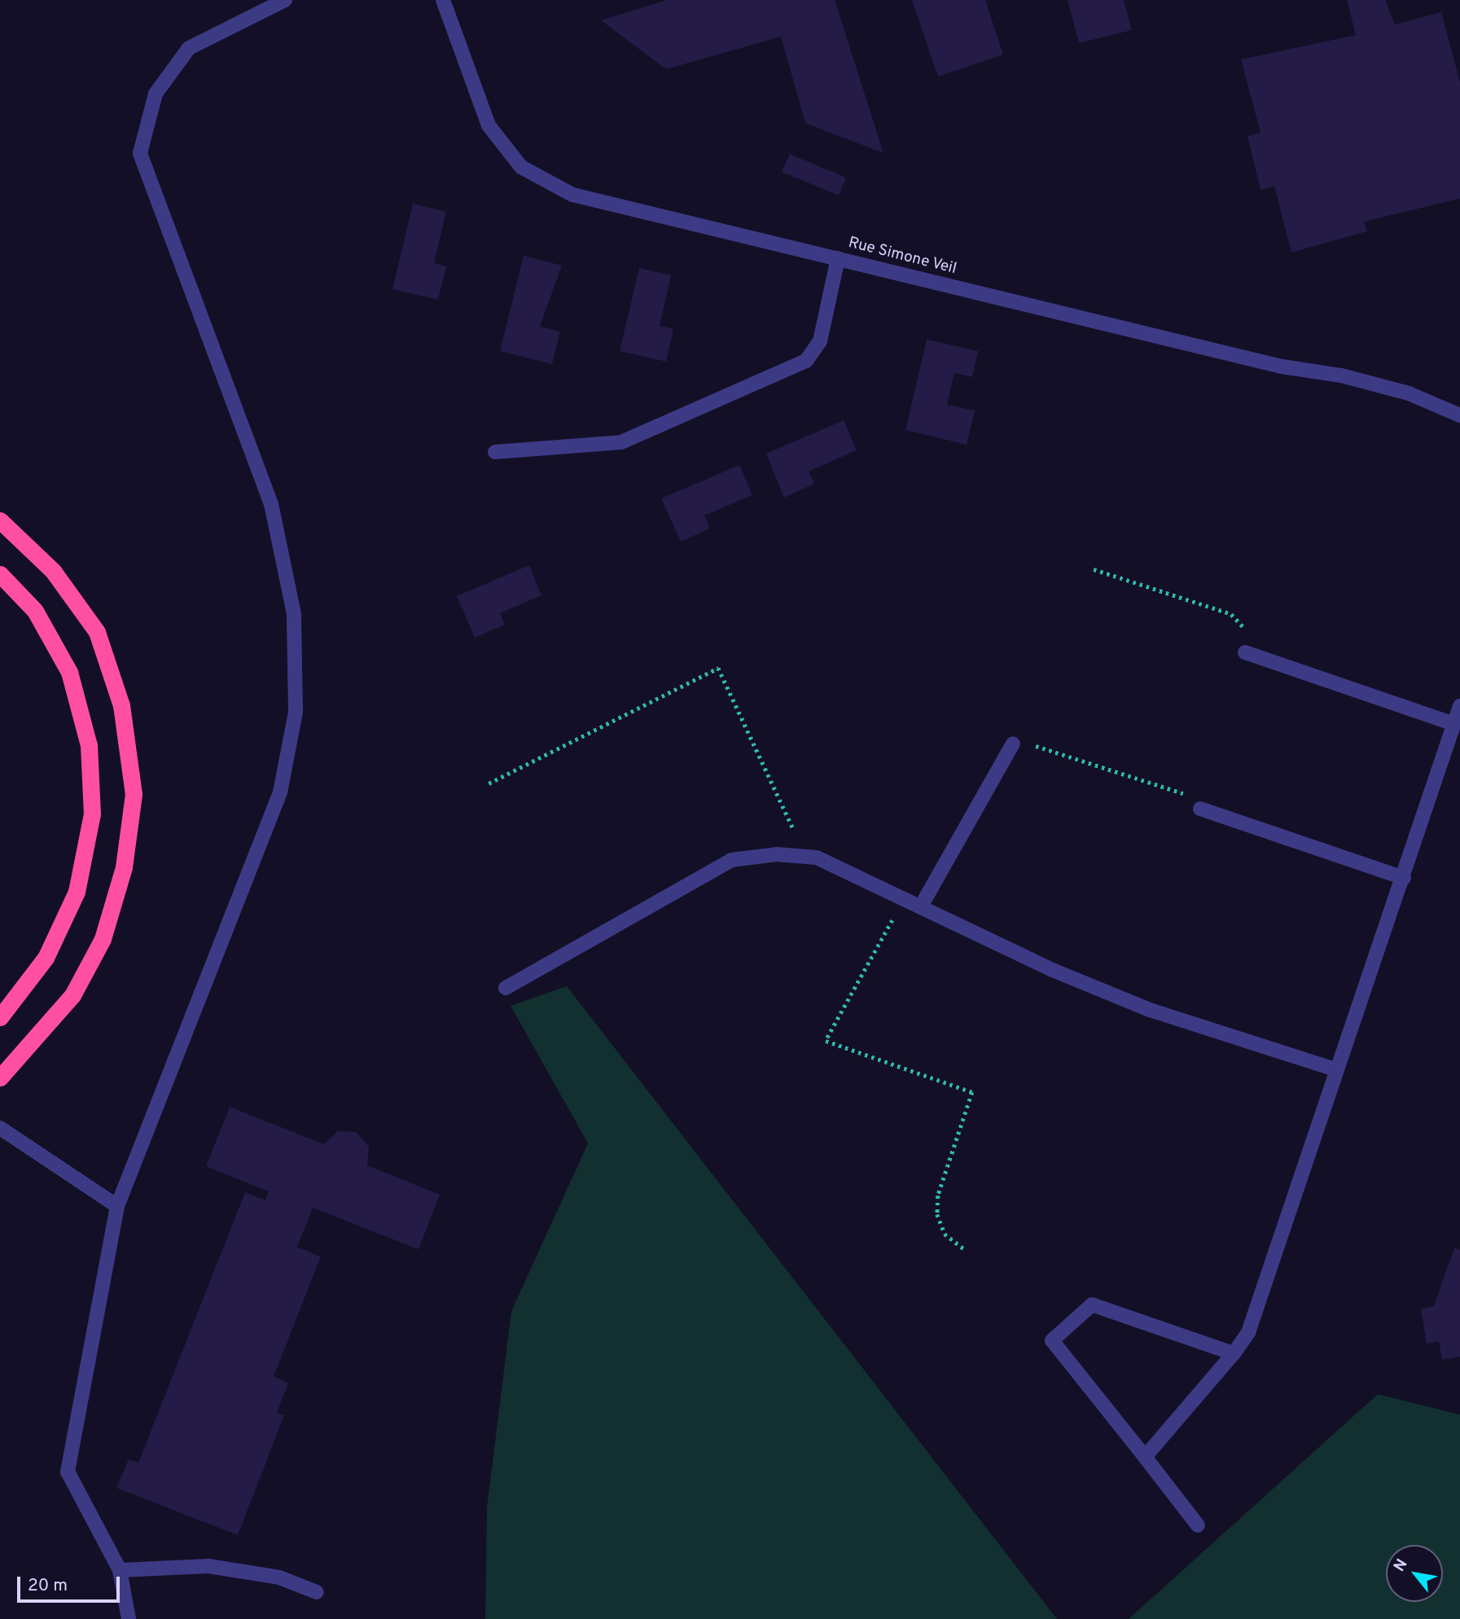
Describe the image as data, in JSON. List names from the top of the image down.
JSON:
{
  "streets": {
    "street": ["Rue Simone Veil"]
  },
  "scale_bar": "20 m",
  "north": "top left"
}
